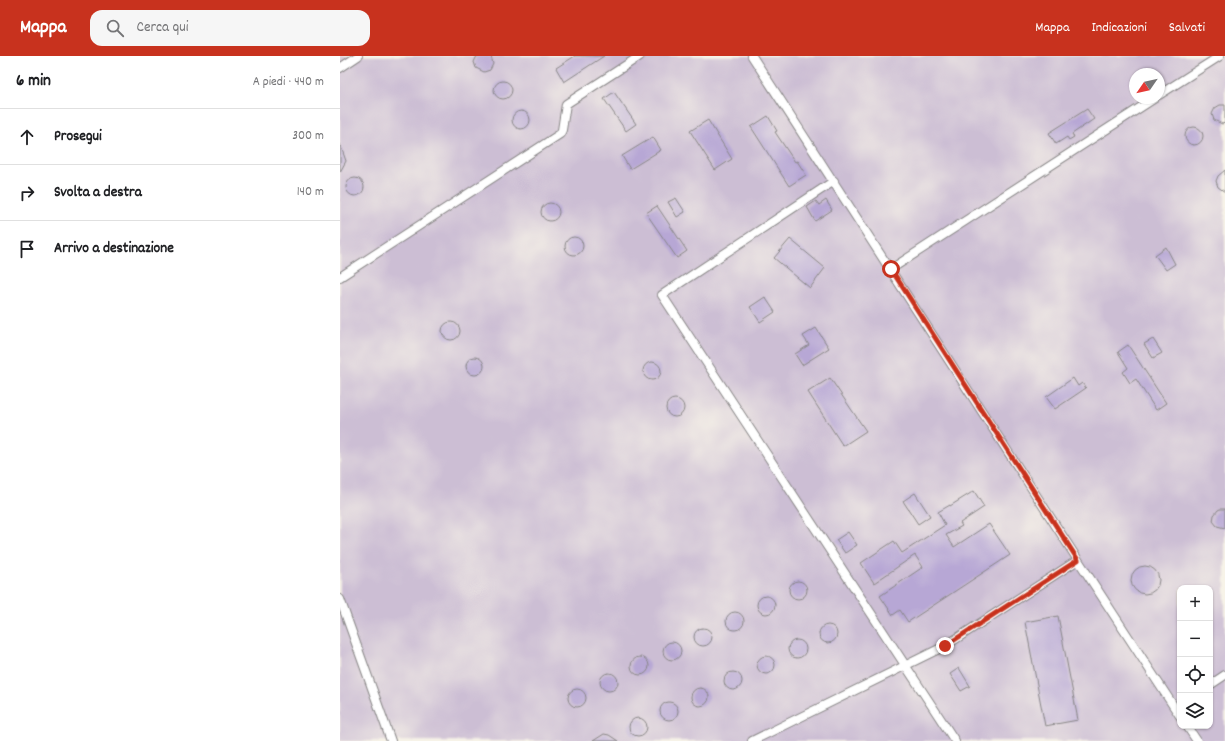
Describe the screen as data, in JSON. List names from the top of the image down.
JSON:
{
  "north": "bottom left",
  "page": {
    "header": "Mappa",
    "search": "Cerca qui",
    "nav": ["Mappa", "Indicazioni", "Salvati"],
    "heading": ["6 min", "A piedi · 440 m"],
    "list": [
      ["Prosegui", "300 m"],
      ["Svolta a destra", "140 m"],
      "Arrivo a destinazione"
    ],
    "map_buttons": ["+", "−"]
  }
}
